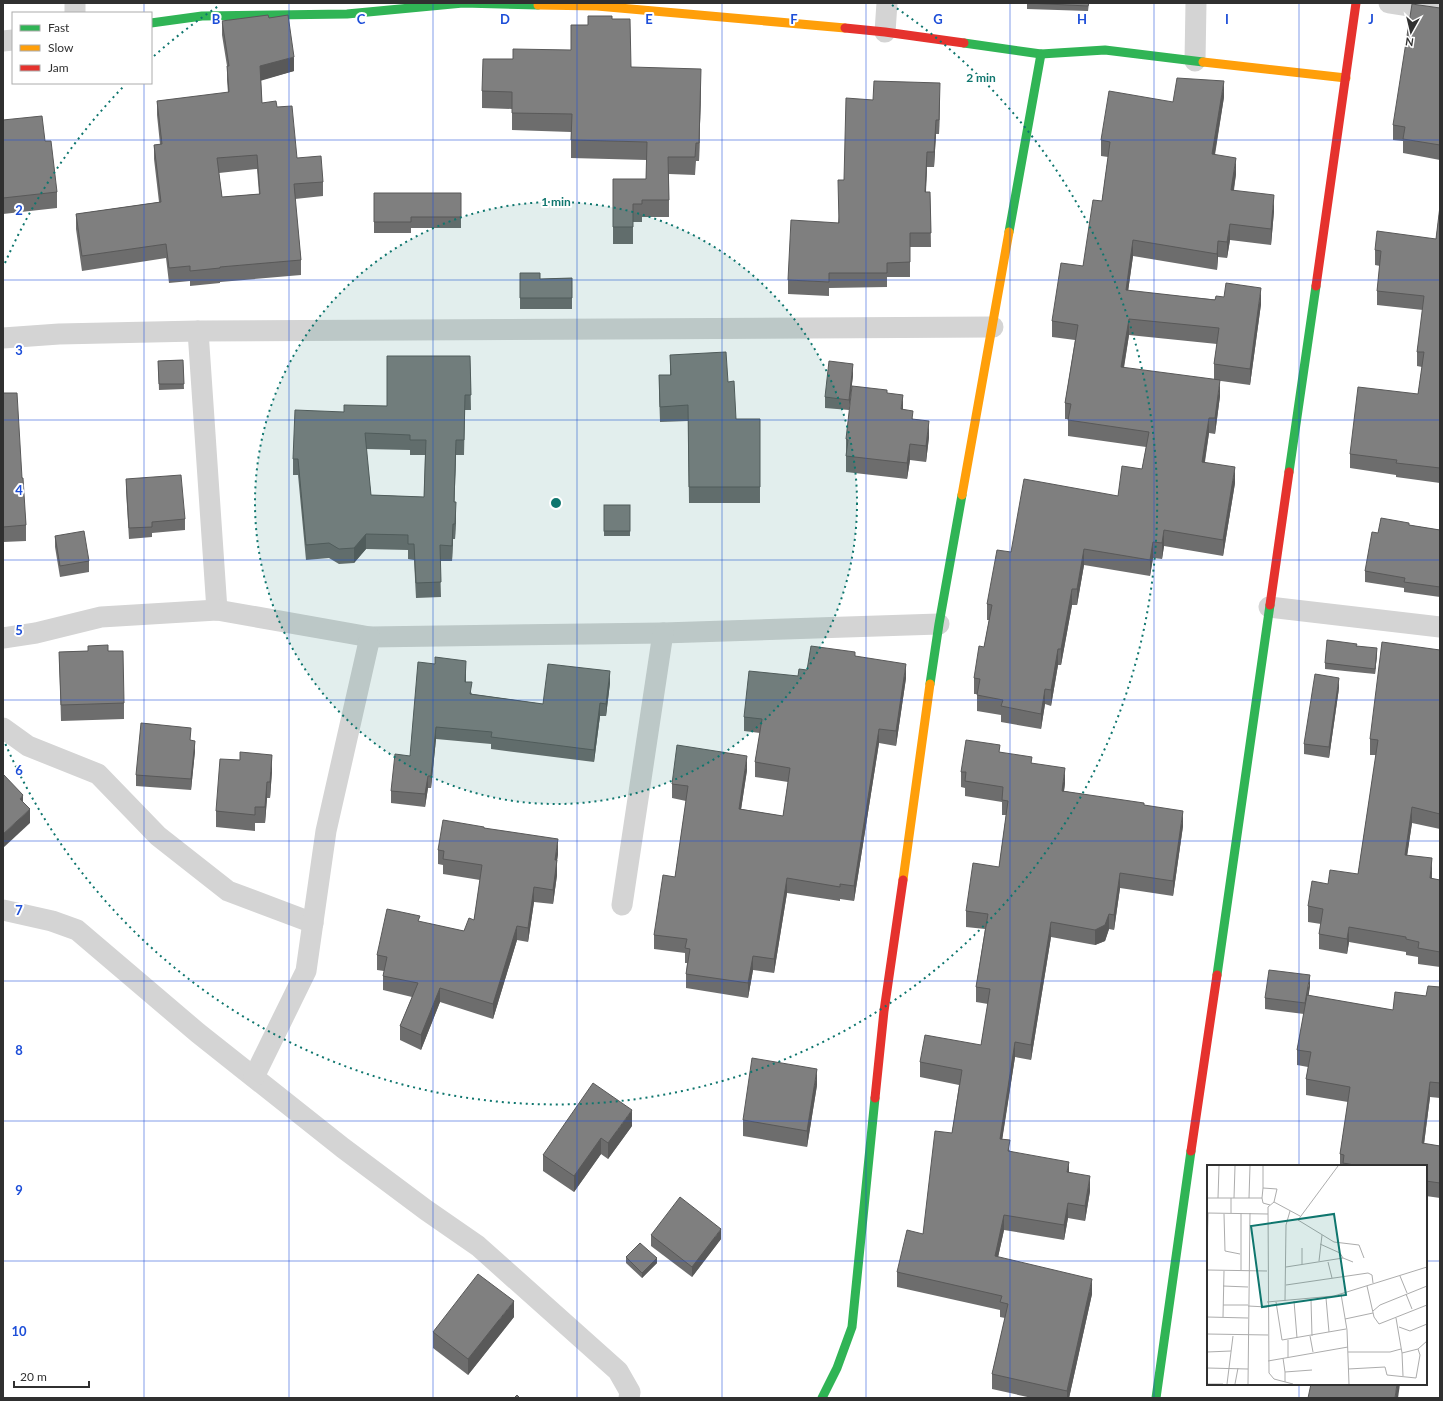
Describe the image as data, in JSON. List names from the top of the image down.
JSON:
{
  "legend": ["Fast", "Slow", "Jam"],
  "scale_bar": "20 m",
  "north": "bottom",
  "grid": {
    "columns": [
      "B",
      "C",
      "D",
      "E",
      "F",
      "G",
      "H",
      "I",
      "J"
    ],
    "rows": [
      "2",
      "3",
      "4",
      "5",
      "6",
      "7",
      "8",
      "9",
      "10"
    ]
  },
  "rings": ["2 min", "1 min"]
}
